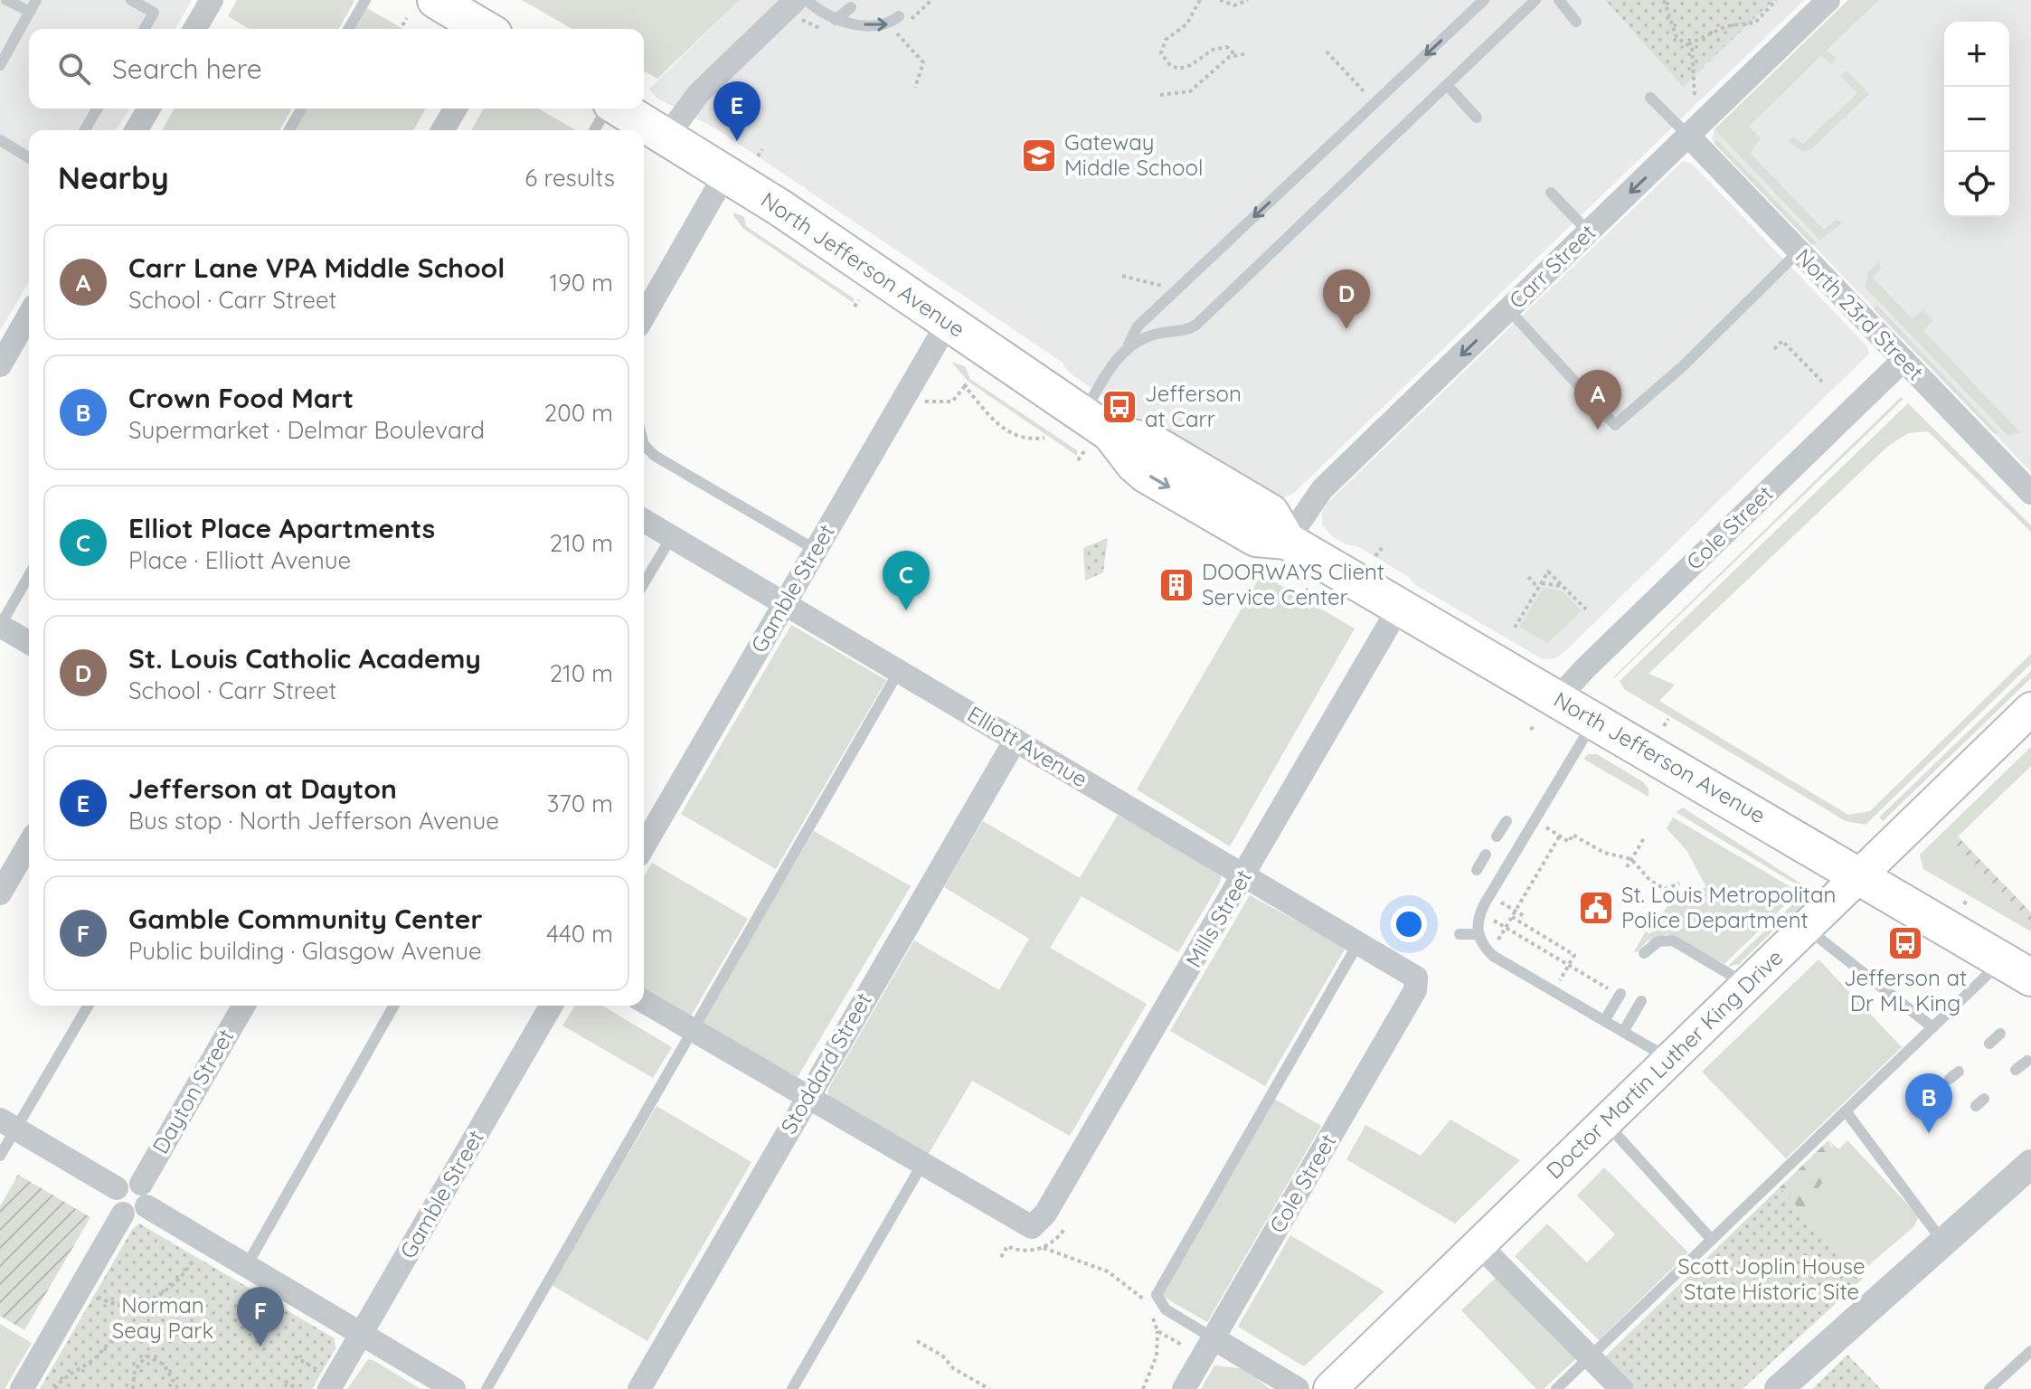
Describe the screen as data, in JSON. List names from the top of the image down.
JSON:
{
  "streets": {
    "main road": ["North Jefferson Avenue", "Doctor Martin Luther King Drive"],
    "street": [
      "Carr Street",
      "North 23rd Street",
      "Cole Street",
      "Gamble Street",
      "Elliott Avenue",
      "Mills Street",
      "Stoddard Street",
      "Dayton Street"
    ]
  },
  "crossings": [
    ["North Jefferson Avenue", "Carr Street"],
    ["North Jefferson Avenue", "Cole Street"],
    ["North Jefferson Avenue", "Gamble Street"],
    ["North Jefferson Avenue", "Mills Street"],
    ["North Jefferson Avenue", "Doctor Martin Luther King Drive"],
    ["Carr Street", "North 23rd Street"],
    ["North 23rd Street", "Cole Street"],
    ["Cole Street", "Elliott Avenue"],
    ["Gamble Street", "Elliott Avenue"],
    ["Elliott Avenue", "Mills Street"],
    ["Elliott Avenue", "Stoddard Street"]
  ],
  "one_way": ["Carr Street"],
  "parks": ["Scott Joplin House State Historic Site", "Norman Seay Park"],
  "places": {
    "school or university": ["Gateway Middle School"],
    "bus stop": ["Jefferson at Carr", "Jefferson at Dr ML King"],
    "building": ["DOORWAYS Client Service Center"],
    "public building": ["St. Louis Metropolitan Police Department"]
  },
  "page": {
    "map_buttons": ["+", "−"],
    "search": "Search here",
    "pins": [
      "E",
      "D",
      "A",
      "C",
      "B",
      "F"
    ],
    "heading": ["Nearby", "6 results"],
    "list": [
      {
        "mark": "A",
        "name": "Carr Lane VPA Middle School",
        "note": "School · Carr Street",
        "value": "190 m"
      },
      {
        "mark": "B",
        "name": "Crown Food Mart",
        "note": "Supermarket · Delmar Boulevard",
        "value": "200 m"
      },
      {
        "mark": "C",
        "name": "Elliot Place Apartments",
        "note": "Place · Elliott Avenue",
        "value": "210 m"
      },
      {
        "mark": "D",
        "name": "St. Louis Catholic Academy",
        "note": "School · Carr Street",
        "value": "210 m"
      },
      {
        "mark": "E",
        "name": "Jefferson at Dayton",
        "note": "Bus stop · North Jefferson Avenue",
        "value": "370 m"
      },
      {
        "mark": "F",
        "name": "Gamble Community Center",
        "note": "Public building · Glasgow Avenue",
        "value": "440 m"
      }
    ]
  }
}
